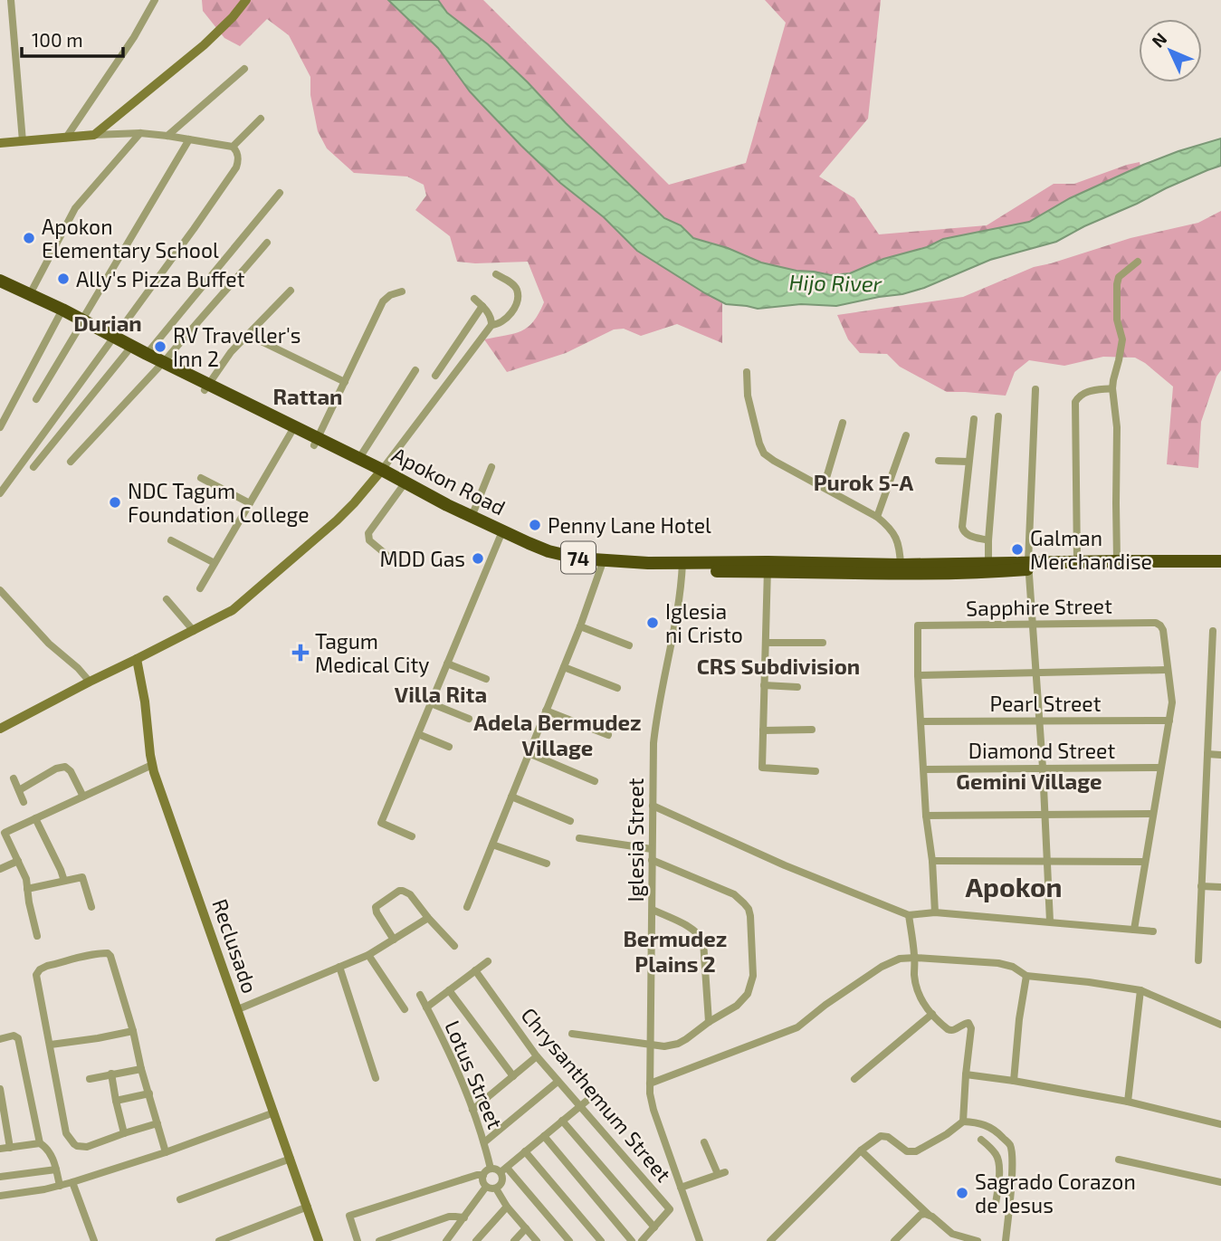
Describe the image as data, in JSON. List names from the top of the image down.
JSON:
{
  "streets": {
    "highway": ["Apokon Road", "74"],
    "street": [
      "Sapphire Street",
      "Pearl Street",
      "Diamond Street",
      "Iglesia Street",
      "Reclusado",
      "Lotus Street",
      "Chrysanthemum Street"
    ]
  },
  "crossings": [
    ["Apokon Road", "Iglesia Street"]
  ],
  "districts": [
    "Durian",
    "Rattan",
    "Purok 5-A",
    "CRS Subdivision",
    "Villa Rita",
    "Adela Bermudez Village",
    "Gemini Village",
    "Apokon",
    "Bermudez Plains 2"
  ],
  "water": ["Hijo River"],
  "places": {
    "other": [
      "Apokon Elementary School",
      "Ally's Pizza Buffet",
      "RV Traveller's Inn 2",
      "NDC Tagum Foundation College",
      "Penny Lane Hotel",
      "Galman Merchandise",
      "MDD Gas",
      "Iglesia ni Cristo",
      "Sagrado Corazon de Jesus"
    ],
    "health": ["Tagum Medical City"]
  },
  "scale_bar": "100 m",
  "north": "top left"
}
